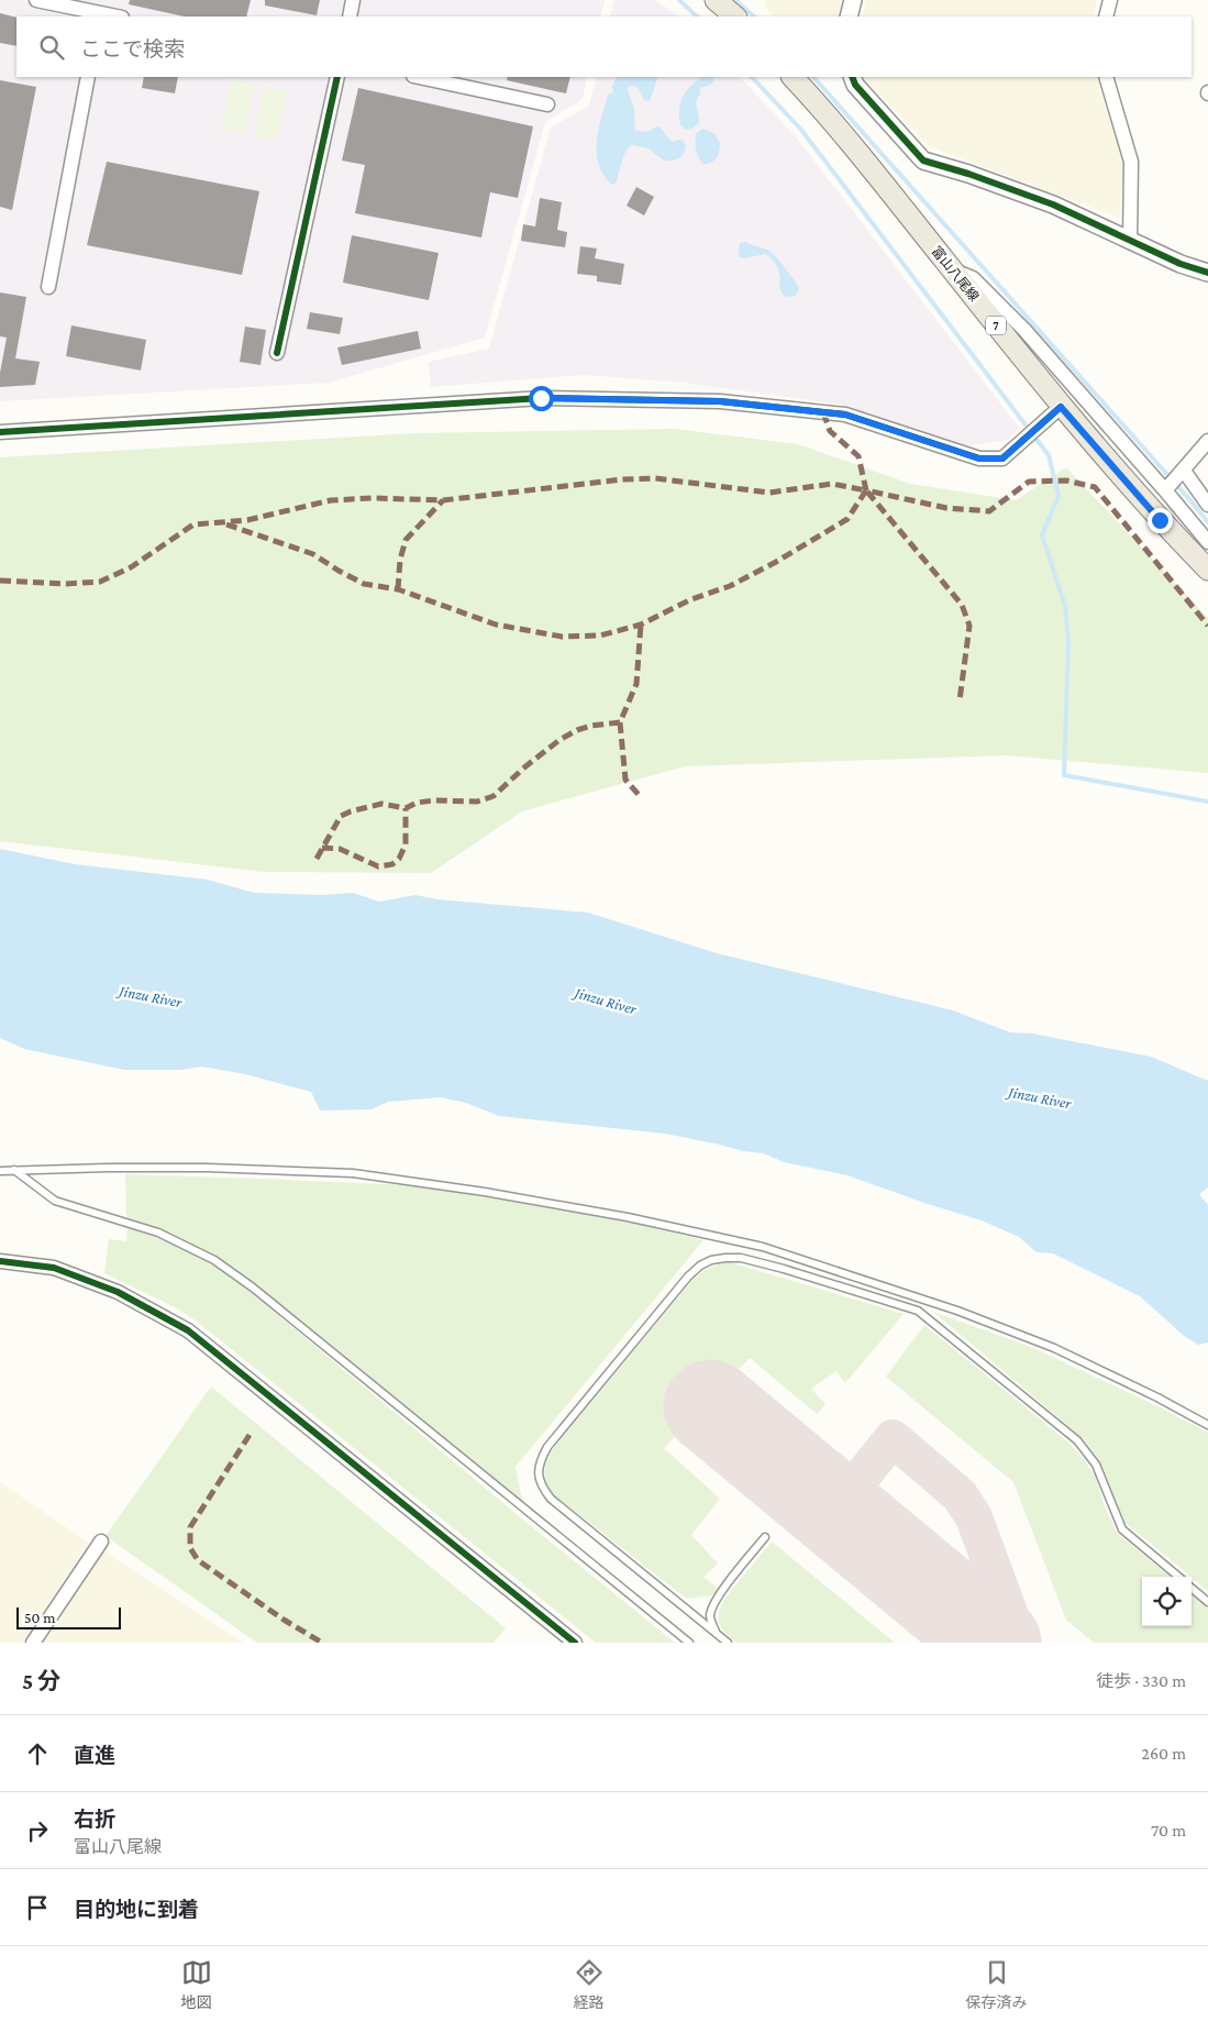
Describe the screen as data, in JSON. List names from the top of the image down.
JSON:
{
  "streets": {
    "main road": ["富山八尾線", "7"]
  },
  "water": ["Jinzu River"],
  "scale_bar": "50 m",
  "page": {
    "search": "ここで検索",
    "scale": "50 m",
    "heading": ["5 分", "徒歩 · 330 m"],
    "list": [
      ["直進", "260 m"],
      ["右折", "富山八尾線", "70 m"],
      "目的地に到着"
    ],
    "nav": ["地図", "経路", "保存済み"]
  }
}
